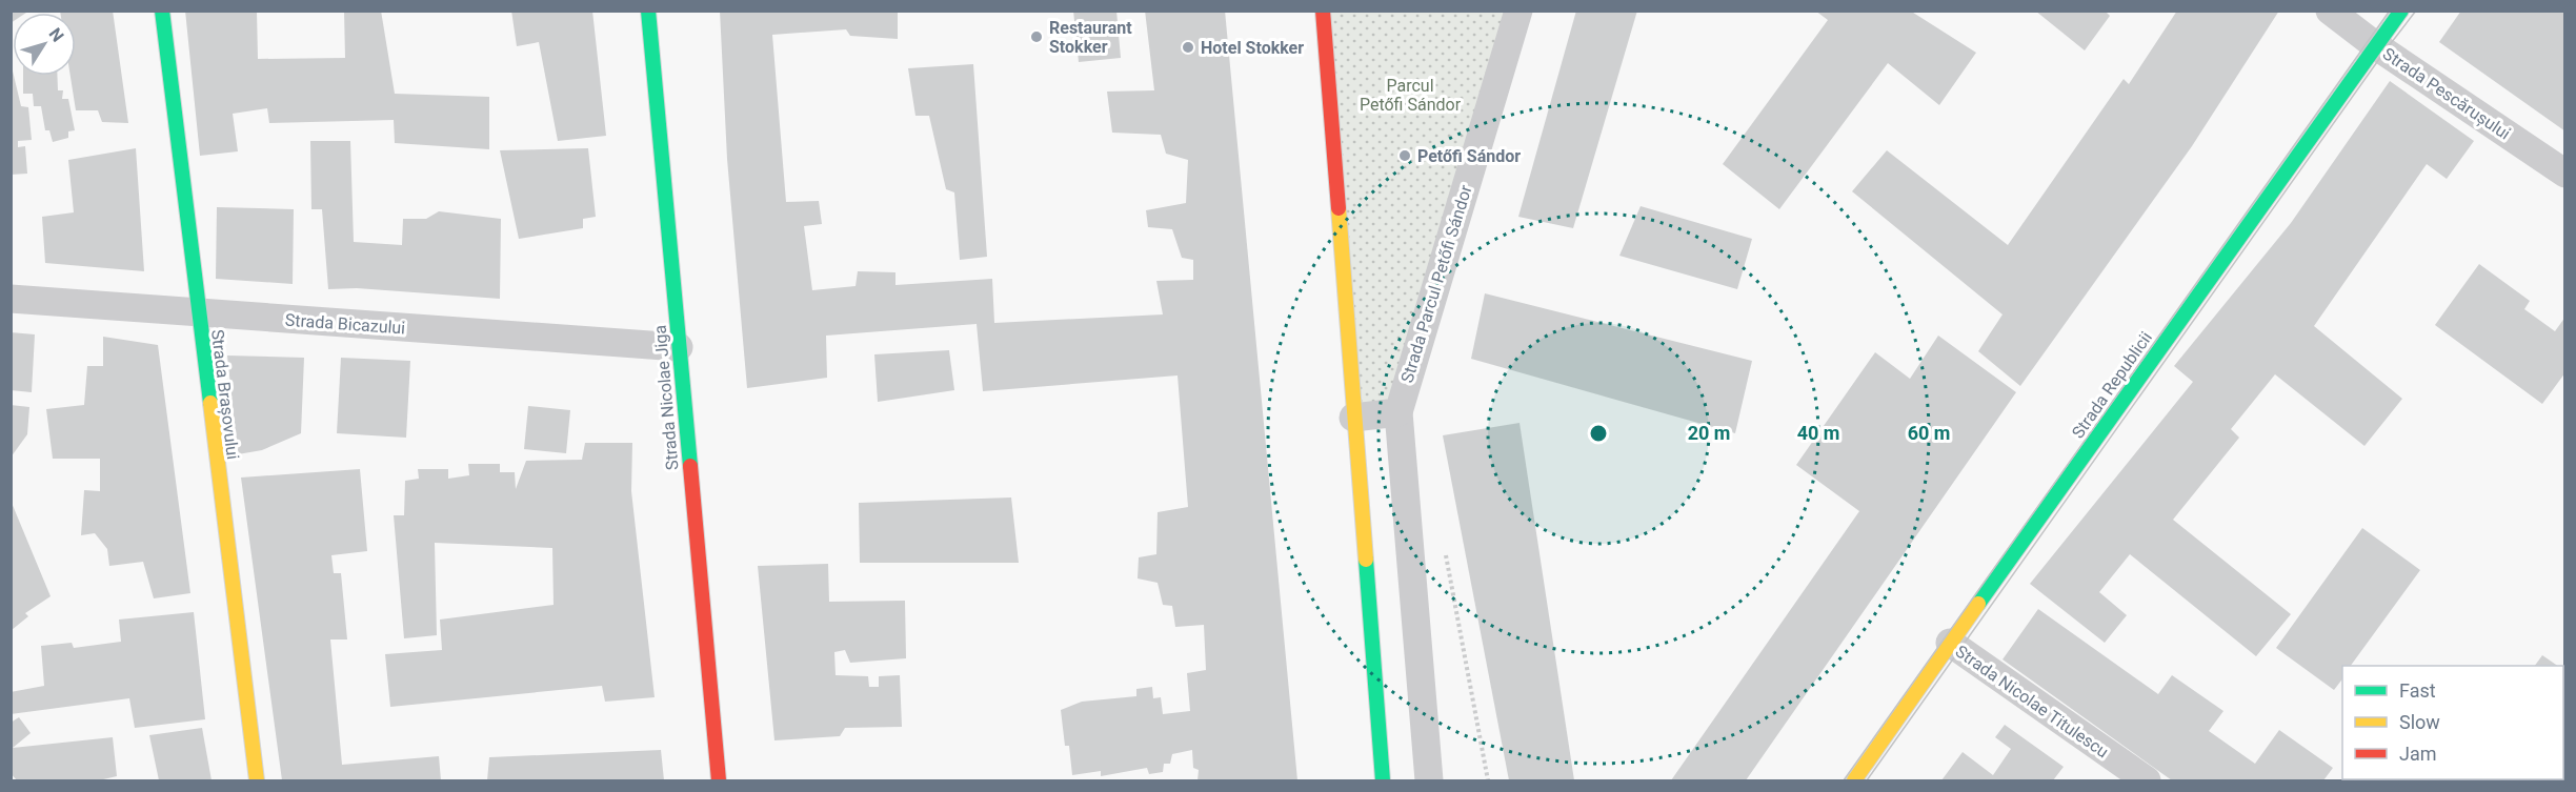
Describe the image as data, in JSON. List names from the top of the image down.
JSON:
{
  "streets": {
    "main road": ["Strada Republicii", "Strada Brașovului", "Strada Nicolae Jiga"],
    "street": [
      "Strada Pescărușului",
      "Strada Parcul Petőfi Sándor",
      "Strada Bicazului",
      "Strada Nicolae Titulescu"
    ]
  },
  "crossings": [
    ["Strada Pescărușului", "Strada Republicii"],
    ["Strada Bicazului", "Strada Brașovului"],
    ["Strada Bicazului", "Strada Nicolae Jiga"],
    ["Strada Republicii", "Strada Nicolae Titulescu"]
  ],
  "parks": ["Parcul Petőfi Sándor"],
  "places": ["Restaurant Stokker", "Hotel Stokker", "Petőfi Sándor"],
  "legend": ["Fast", "Slow", "Jam"],
  "north": "top right",
  "rings": ["20 m", "40 m", "60 m"]
}
